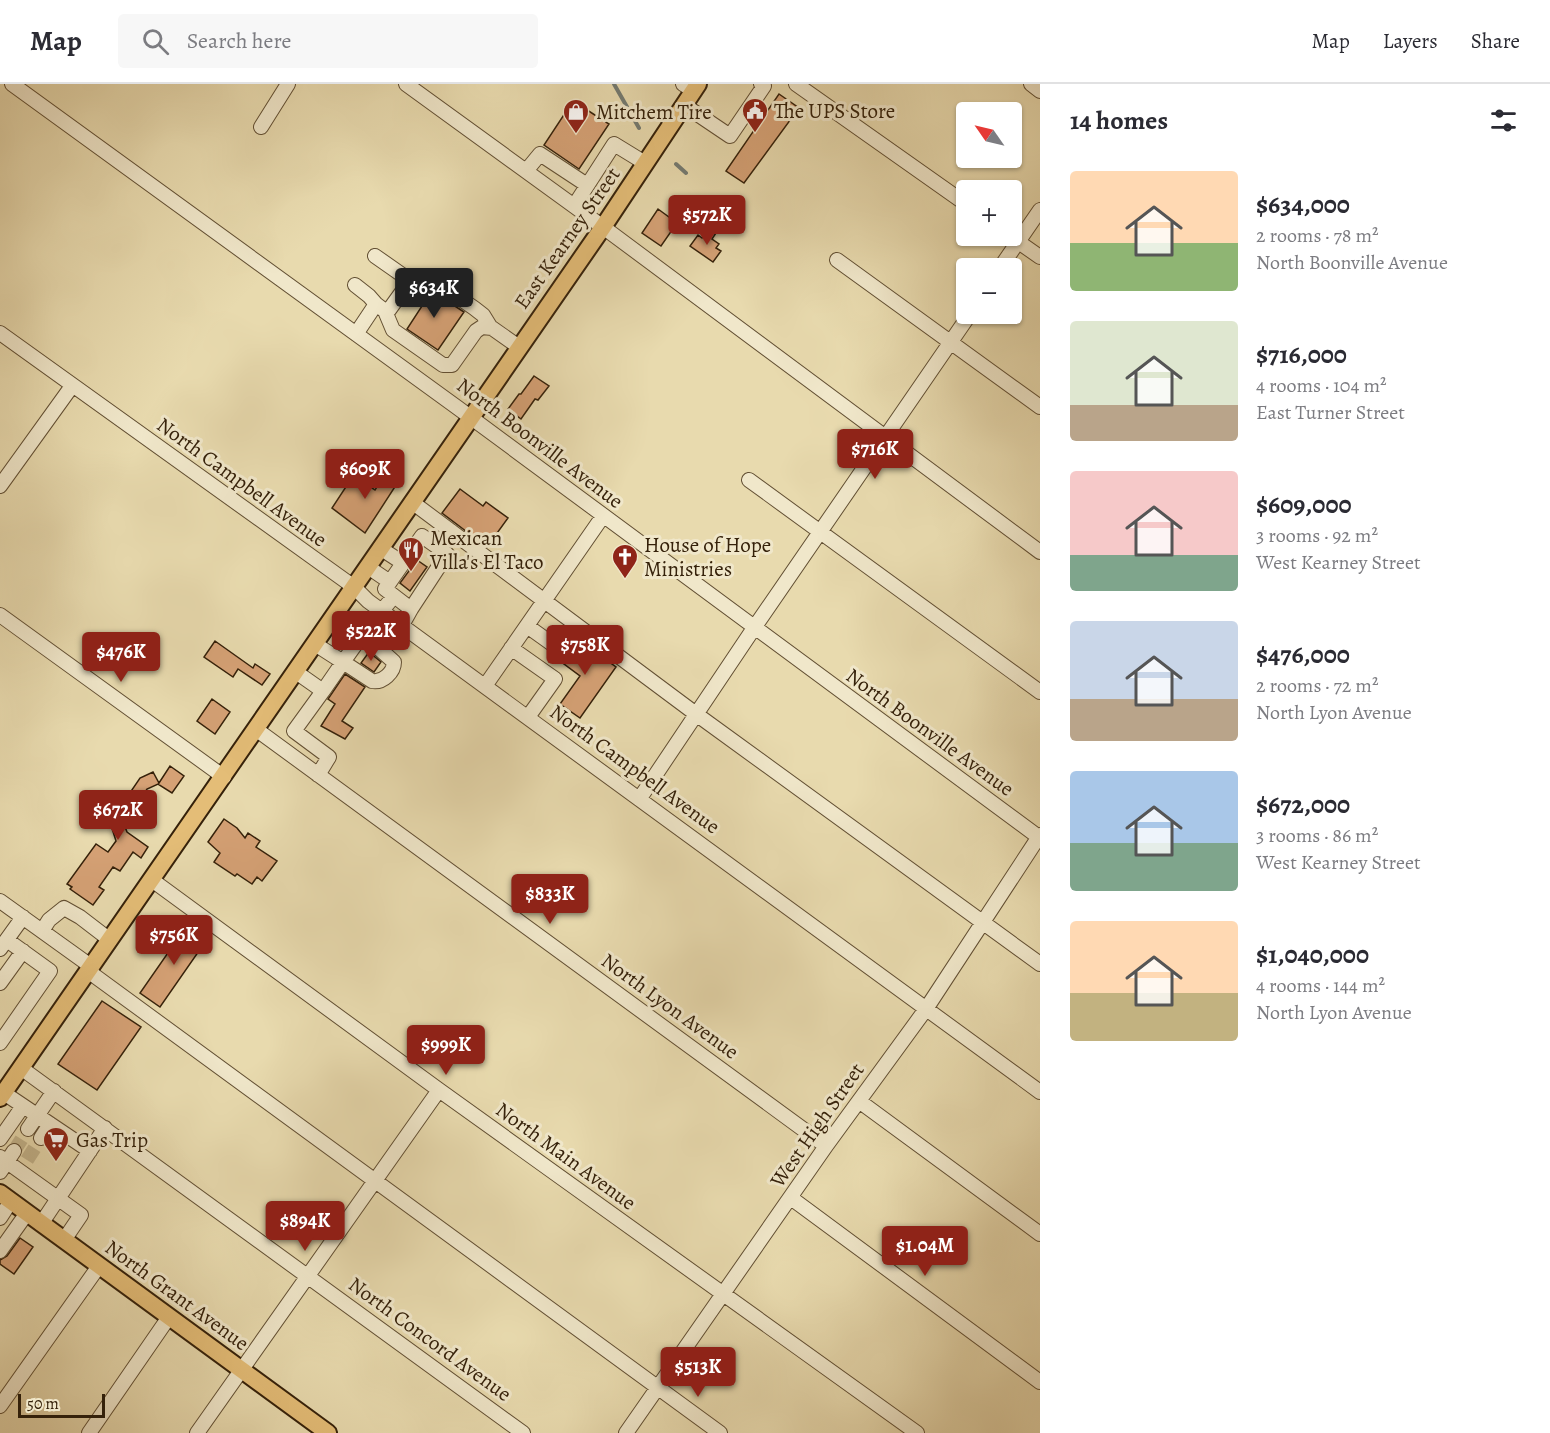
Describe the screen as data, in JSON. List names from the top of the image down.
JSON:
{
  "streets": {
    "main road": ["East Kearney Street", "North Grant Avenue"],
    "street": [
      "North Boonville Avenue",
      "North Campbell Avenue",
      "North Lyon Avenue",
      "West High Street",
      "North Main Avenue",
      "North Concord Avenue"
    ]
  },
  "crossings": [
    ["East Kearney Street", "North Boonville Avenue"],
    ["East Kearney Street", "North Campbell Avenue"],
    ["East Kearney Street", "North Lyon Avenue"],
    ["East Kearney Street", "North Main Avenue"],
    ["East Kearney Street", "North Concord Avenue"],
    ["North Boonville Avenue", "West High Street"],
    ["North Campbell Avenue", "West High Street"],
    ["North Lyon Avenue", "West High Street"],
    ["West High Street", "North Main Avenue"]
  ],
  "places": {
    "public building": ["The UPS Store"],
    "shop": ["Mitchem Tire"],
    "restaurant": ["Mexican Villa's El Taco"],
    "church": ["House of Hope Ministries"],
    "supermarket": ["Gas Trip"]
  },
  "scale_bar": "50 m",
  "north": "top left",
  "page": {
    "header": "Map",
    "search": "Search here",
    "nav": ["Map", "Layers", "Share"],
    "heading": "14 homes",
    "map_buttons": ["+", "−"],
    "list": [
      {
        "name": "$634,000",
        "note": "2 rooms · 78 m² · North Boonville Avenue"
      },
      {
        "name": "$716,000",
        "note": "4 rooms · 104 m² · East Turner Street"
      },
      {
        "name": "$609,000",
        "note": "3 rooms · 92 m² · West Kearney Street"
      },
      {
        "name": "$476,000",
        "note": "2 rooms · 72 m² · North Lyon Avenue"
      },
      {
        "name": "$672,000",
        "note": "3 rooms · 86 m² · West Kearney Street"
      },
      {
        "name": "$1,040,000",
        "note": "4 rooms · 144 m² · North Lyon Avenue"
      }
    ],
    "price": [
      "$572K",
      "$634K",
      "$716K",
      "$609K",
      "$522K",
      "$758K",
      "$476K",
      "$672K",
      "$833K",
      "$756K",
      "$999K",
      "$894K",
      "$1.04M",
      "$513K"
    ],
    "scale": "50 m"
  }
}
